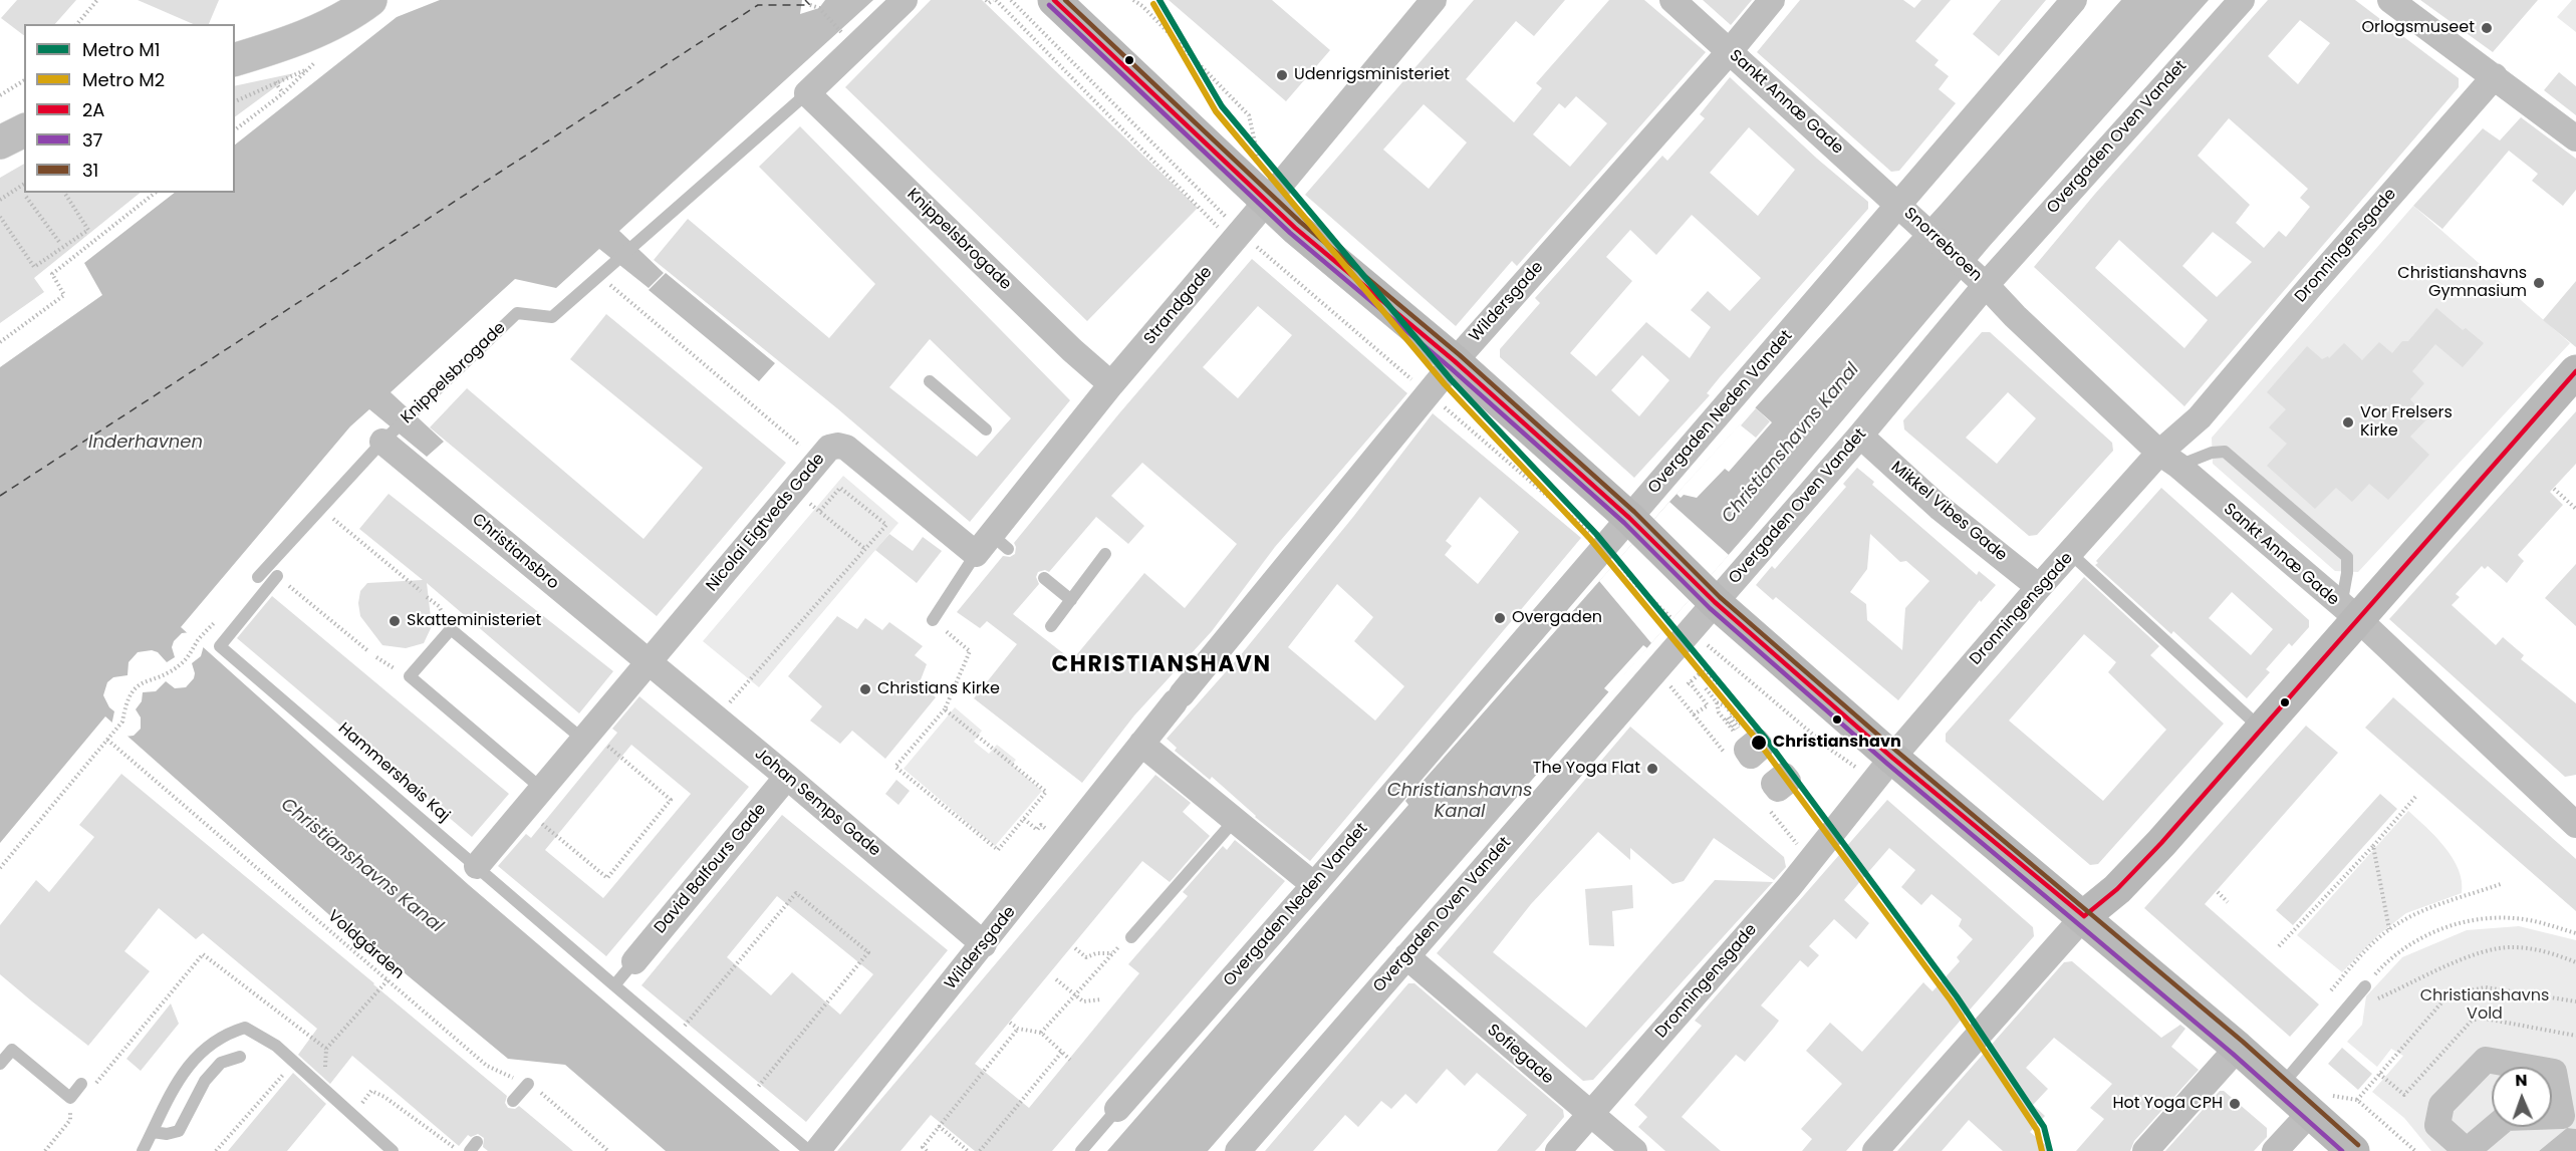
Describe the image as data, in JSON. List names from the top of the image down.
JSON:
{
  "streets": {
    "street": [
      "Sankt Annæ Gade",
      "Overgaden Oven Vandet",
      "Knippelsbrogade",
      "Snorrebroen",
      "Dronningensgade",
      "Wildersgade",
      "Strandgade",
      "Overgaden Neden Vandet",
      "Mikkel Vibes Gade",
      "Nicolai Eigtveds Gade",
      "Christiansbro",
      "Johan Semps Gade",
      "David Balfours Gade",
      "Sofiegade"
    ],
    "lane": ["Hammershøis Kaj"],
    "path": ["Voldgården"]
  },
  "crossings": [
    ["Sankt Annæ Gade", "Overgaden Oven Vandet"],
    ["Sankt Annæ Gade", "Snorrebroen"],
    ["Sankt Annæ Gade", "Dronningensgade"],
    ["Sankt Annæ Gade", "Wildersgade"],
    ["Sankt Annæ Gade", "Overgaden Neden Vandet"],
    ["Overgaden Oven Vandet", "Snorrebroen"],
    ["Overgaden Oven Vandet", "Mikkel Vibes Gade"],
    ["Overgaden Oven Vandet", "Sofiegade"],
    ["Knippelsbrogade", "Strandgade"],
    ["Knippelsbrogade", "Christiansbro"],
    ["Snorrebroen", "Overgaden Neden Vandet"],
    ["Dronningensgade", "Mikkel Vibes Gade"],
    ["Dronningensgade", "Sofiegade"],
    ["Wildersgade", "Johan Semps Gade"],
    ["Strandgade", "Nicolai Eigtveds Gade"],
    ["Nicolai Eigtveds Gade", "Christiansbro"],
    ["Nicolai Eigtveds Gade", "Hammershøis Kaj"],
    ["Nicolai Eigtveds Gade", "Johan Semps Gade"],
    ["Christiansbro", "Johan Semps Gade"],
    ["Johan Semps Gade", "David Balfours Gade"]
  ],
  "districts": ["CHRISTIANSHAVN"],
  "water": ["Inderhavnen", "Christianshavns Kanal"],
  "parks": ["Christianshavns Vold"],
  "places": [
    "Orlogsmuseet",
    "Udenrigsministeriet",
    "Christianshavns Gymnasium",
    "Vor Frelsers Kirke",
    "Overgaden",
    "Skatteministeriet",
    "Christians Kirke",
    "Christianshavn",
    "The Yoga Flat",
    "Hot Yoga CPH"
  ],
  "lines": [
    "metro line M1",
    "transit line 2A",
    "transit line 31",
    "metro line M2",
    "transit line 37"
  ],
  "legend": [
    "Metro M1",
    "Metro M2",
    "2A",
    "37",
    "31"
  ],
  "north": "top"
}
